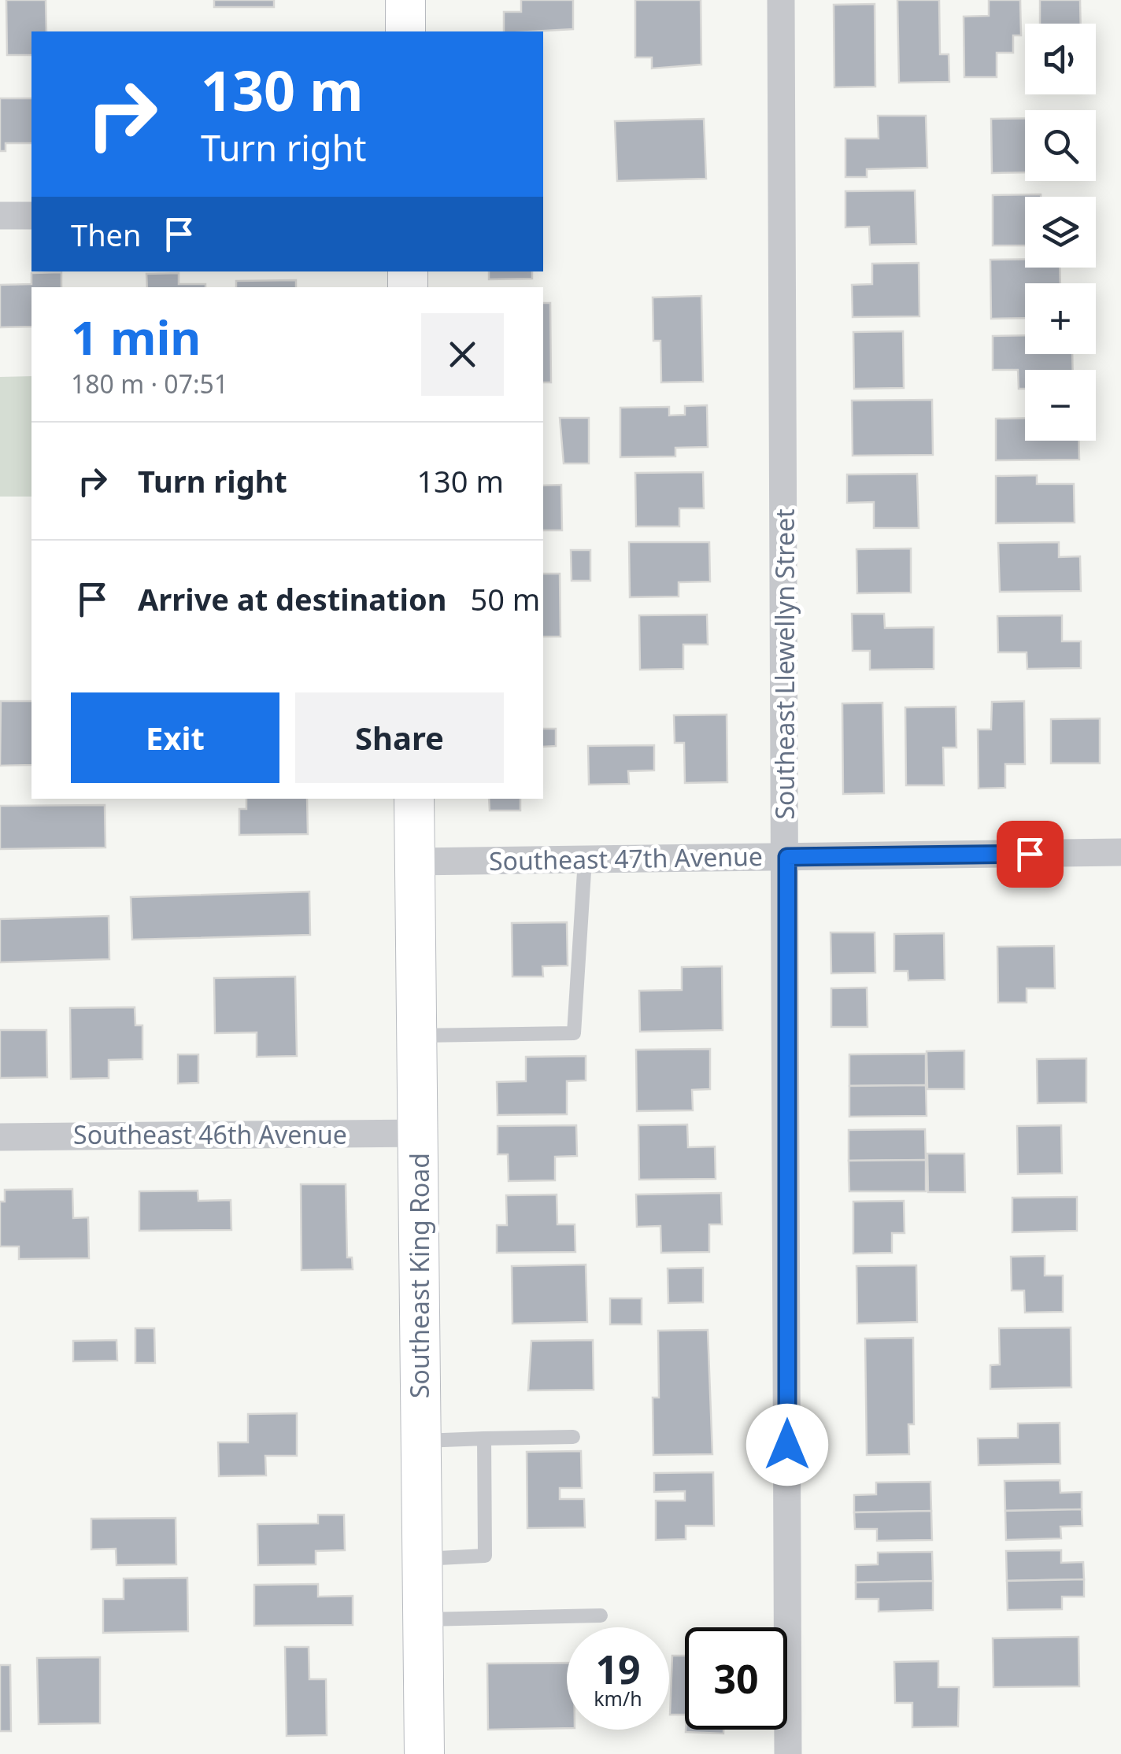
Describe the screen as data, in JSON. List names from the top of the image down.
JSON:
{
  "streets": {
    "main road": ["Southeast King Road"],
    "street": ["Southeast Llewellyn Street", "Southeast 47th Avenue", "Southeast 46th Avenue"]
  },
  "crossings": [
    ["Southeast Llewellyn Street", "Southeast 47th Avenue"],
    ["Southeast 47th Avenue", "Southeast King Road"],
    ["Southeast 46th Avenue", "Southeast King Road"]
  ],
  "page": {
    "map_buttons": ["+", "−"],
    "turn": ["130 m", "Turn right"],
    "then": "Then",
    "heading": ["1 min", "180 m · 07:51"],
    "list": [
      {
        "name": "Turn right",
        "value": "130 m"
      },
      {
        "name": "Arrive at destination",
        "value": "50 m"
      }
    ],
    "buttons": ["Exit", "Share"],
    "speed": "19 km/h",
    "limit": "30"
  }
}
